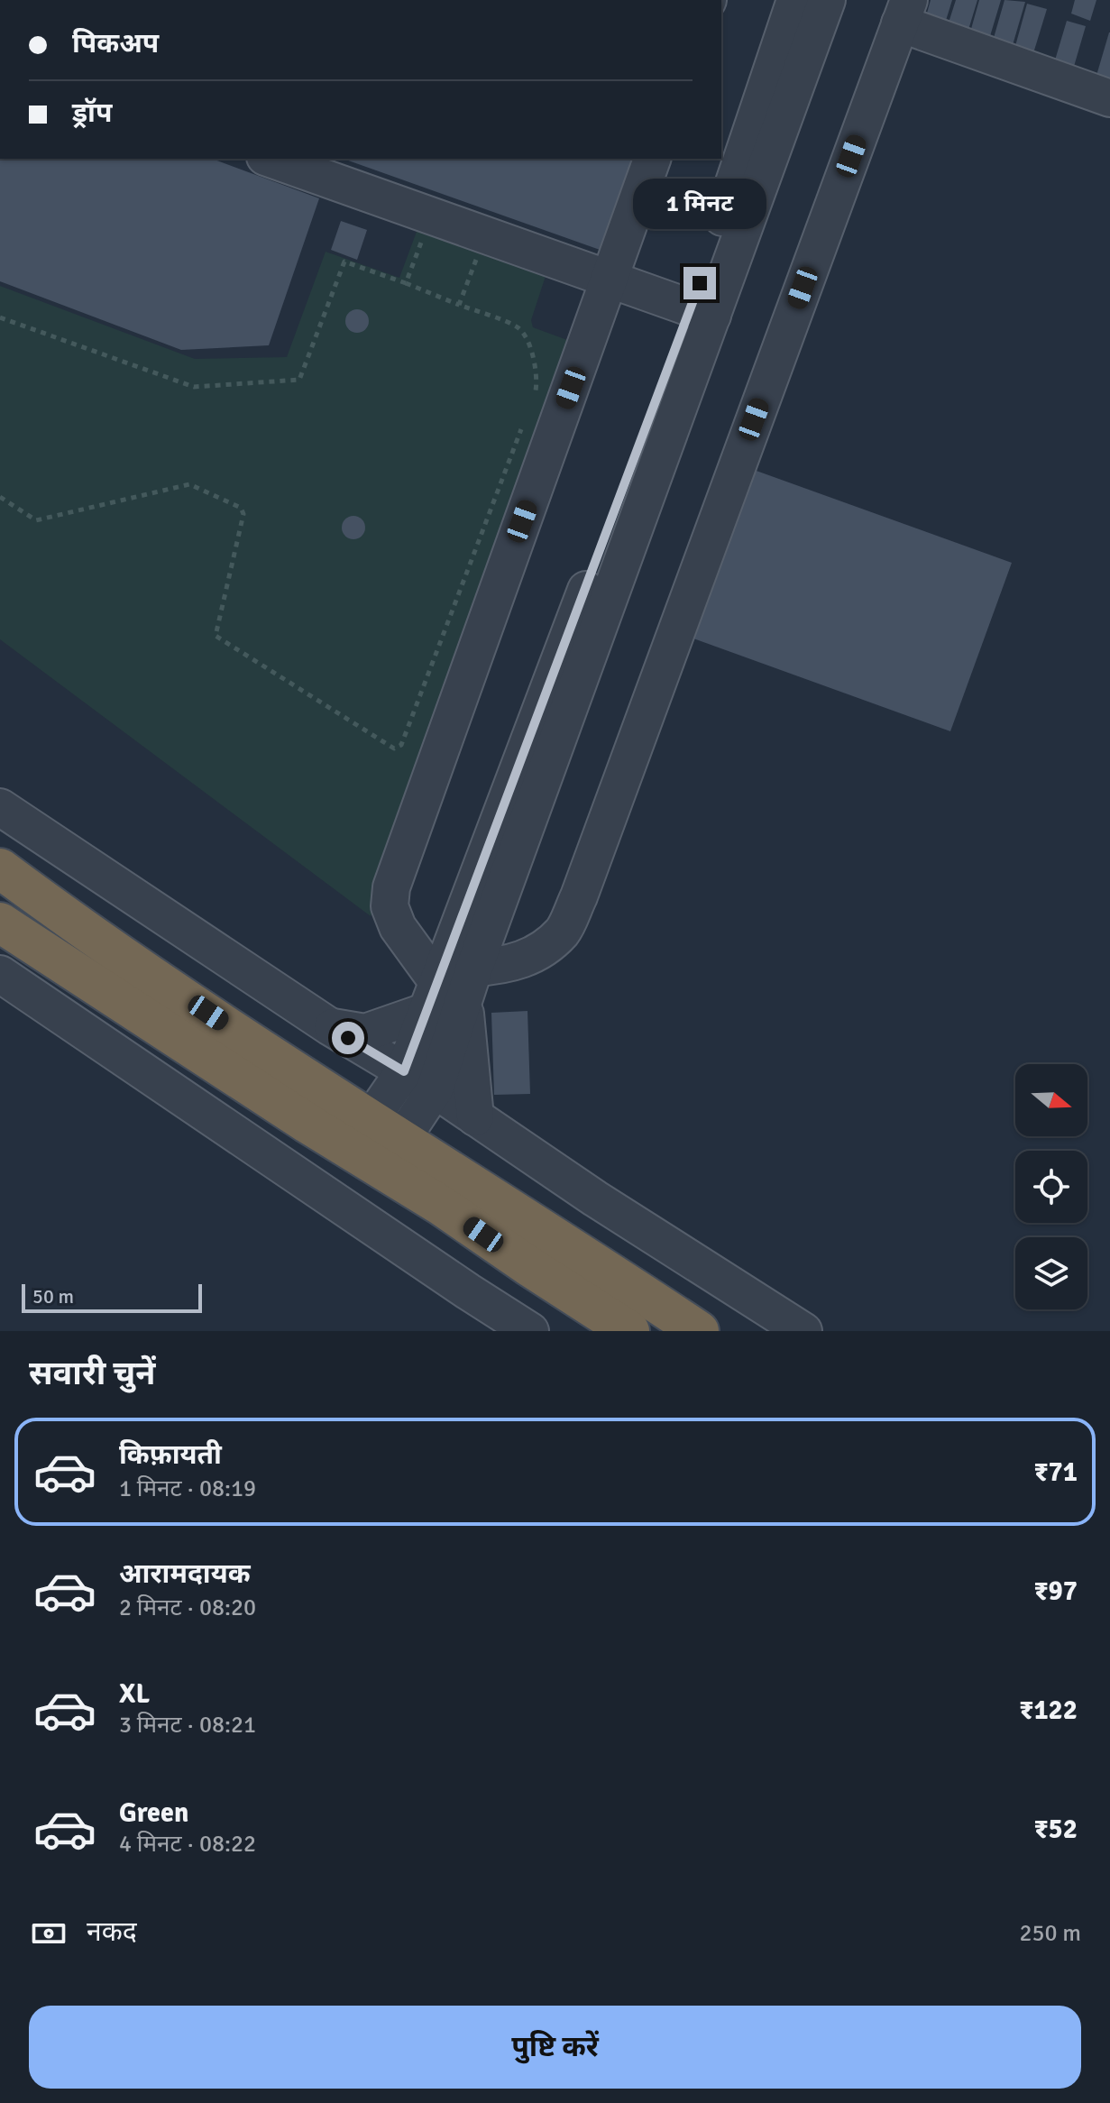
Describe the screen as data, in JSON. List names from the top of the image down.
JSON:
{
  "scale_bar": "50 m",
  "north": "right",
  "page": {
    "banner": ["पिकअप", "ड्रॉप"],
    "bubble": "1 मिनट",
    "scale": "50 m",
    "heading": "सवारी चुनें",
    "list": [
      {
        "name": "किफ़ायती",
        "note": "1 मिनट · 08:19",
        "value": "₹71"
      },
      {
        "name": "आरामदायक",
        "note": "2 मिनट · 08:20",
        "value": "₹97"
      },
      {
        "name": "XL",
        "note": "3 मिनट · 08:21",
        "value": "₹122"
      },
      {
        "name": "Green",
        "note": "4 मिनट · 08:22",
        "value": "₹52"
      }
    ],
    "pay": ["नकद", "250 m"],
    "buttons": "पुष्टि करें"
  }
}
